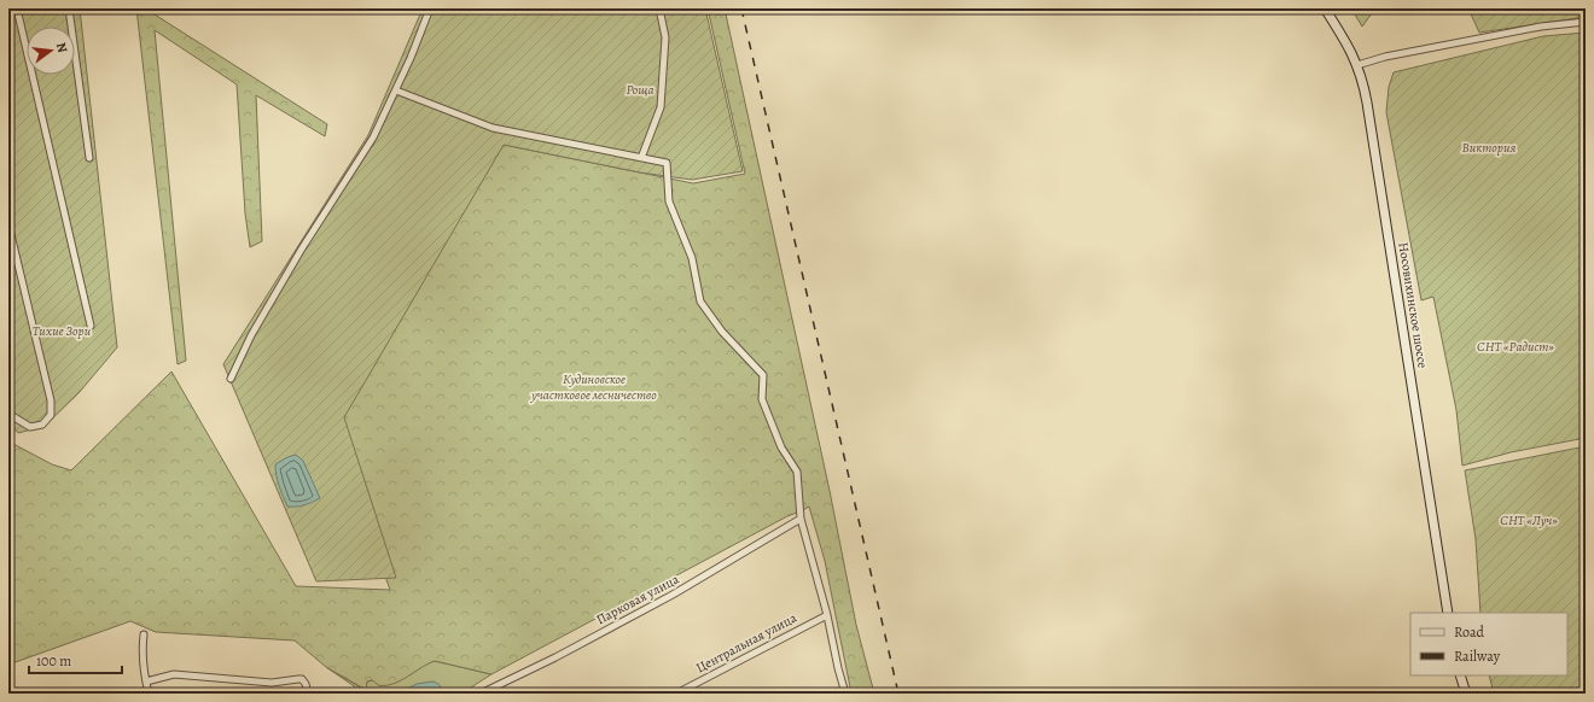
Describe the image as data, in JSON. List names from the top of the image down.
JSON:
{
  "streets": {
    "main road": ["Носовихинское шоссе"],
    "street": ["Парковая улица", "Центральная улица"]
  },
  "parks": [
    "Роща",
    "Виктория",
    "Тихие Зори",
    "СНТ «Радист»",
    "Кудиновское участковое лесничество",
    "СНТ «Луч»"
  ],
  "legend": ["Road", "Railway"],
  "scale_bar": "100 m",
  "north": "right"
}
